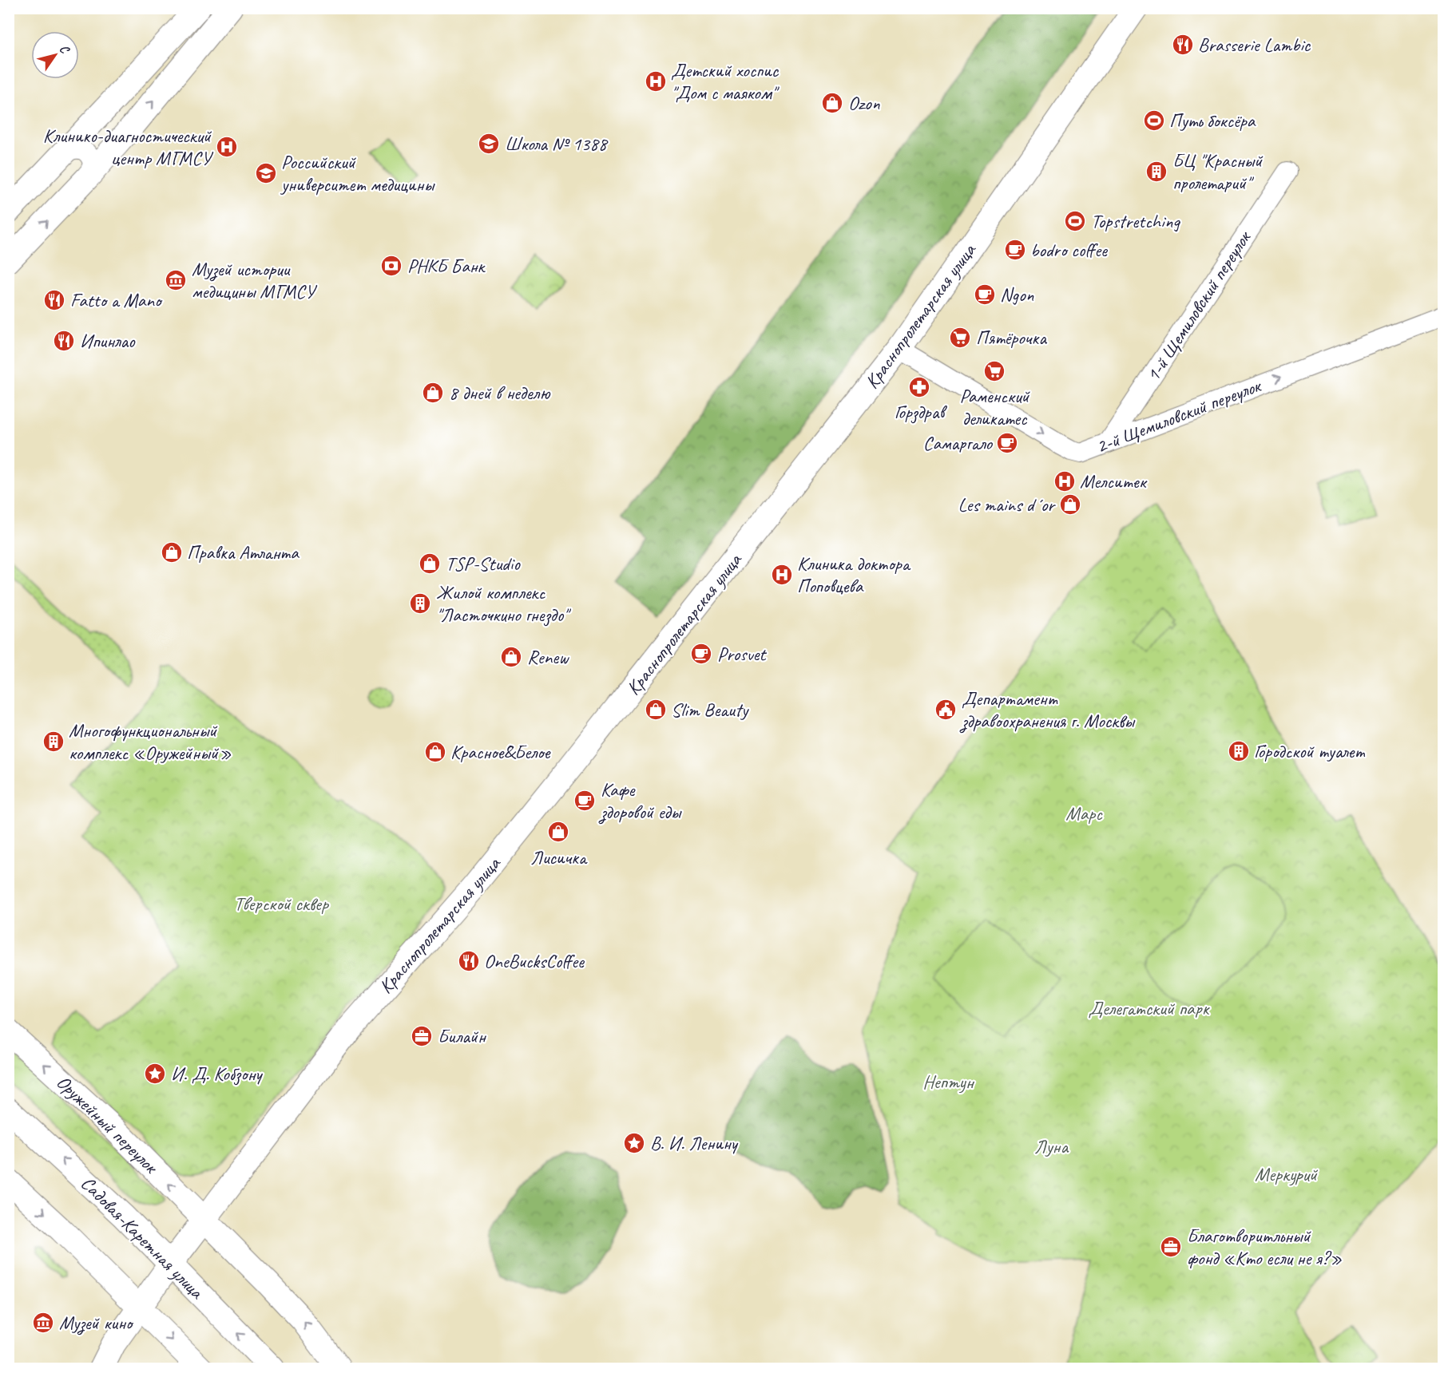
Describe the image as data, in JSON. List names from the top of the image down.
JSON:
{
  "streets": {
    "main road": ["Краснопролетарская улица", "Оружейный переулок", "Садовая-Каретная улица"],
    "street": ["1-й Щемиловский переулок", "2-й Щемиловский переулок"]
  },
  "crossings": [
    ["1-й Щемиловский переулок", "2-й Щемиловский переулок"],
    ["Краснопролетарская улица", "2-й Щемиловский переулок"],
    ["Краснопролетарская улица", "Оружейный переулок"],
    ["Краснопролетарская улица", "Садовая-Каретная улица"]
  ],
  "one_way": ["2-й Щемиловский переулок"],
  "parks": [
    "Марс",
    "Тверской сквер",
    "Делегатский парк",
    "Нептун",
    "Луна",
    "Меркурий"
  ],
  "places": {
    "restaurant": [
      "Brasserie Lambic",
      "Fatto a Mano",
      "Ипинлао",
      "OneBucksCoffee"
    ],
    "hospital": [
      "Детский хоспис \"Дом с маяком\"",
      "Клинико-диагностический центр МГМСУ",
      "Мелситек",
      "Клиника доктора Поповцева"
    ],
    "shop": [
      "Ozon",
      "8 дней в неделю",
      "Les mains d´or",
      "Правка Атланта",
      "TSP-Studio",
      "Renew",
      "Slim Beauty",
      "Красное&Белое",
      "Лисичка"
    ],
    "sports": ["Путь боксёра", "Topstretching"],
    "school or university": ["Школа № 1388", "Российский университет медицины"],
    "building": [
      "БЦ \"Красный пролетарий\"",
      "Жилой комплекс \"Ласточкино гнездо\"",
      "Многофункциональный комплекс «Оружейный»",
      "Городской туалет"
    ],
    "cafe": [
      "bodro coffee",
      "Ngon",
      "Самаргало",
      "Prosvet",
      "Кафе здоровой еды"
    ],
    "bank": ["РНКБ Банк"],
    "museum": ["Музей истории медицины МГМСУ", "Музей кино"],
    "supermarket": ["Пятёрочка", "Раменский деликатес"],
    "pharmacy": ["Горздрав"],
    "public building": ["Департамент здравоохранения г. Москвы"],
    "office": ["Билайн", "Благотворитльный фонд «Кто если не я?»"],
    "place": ["И. Д. Кобзону", "В. И. Ленину"]
  },
  "north": "top right"
}
